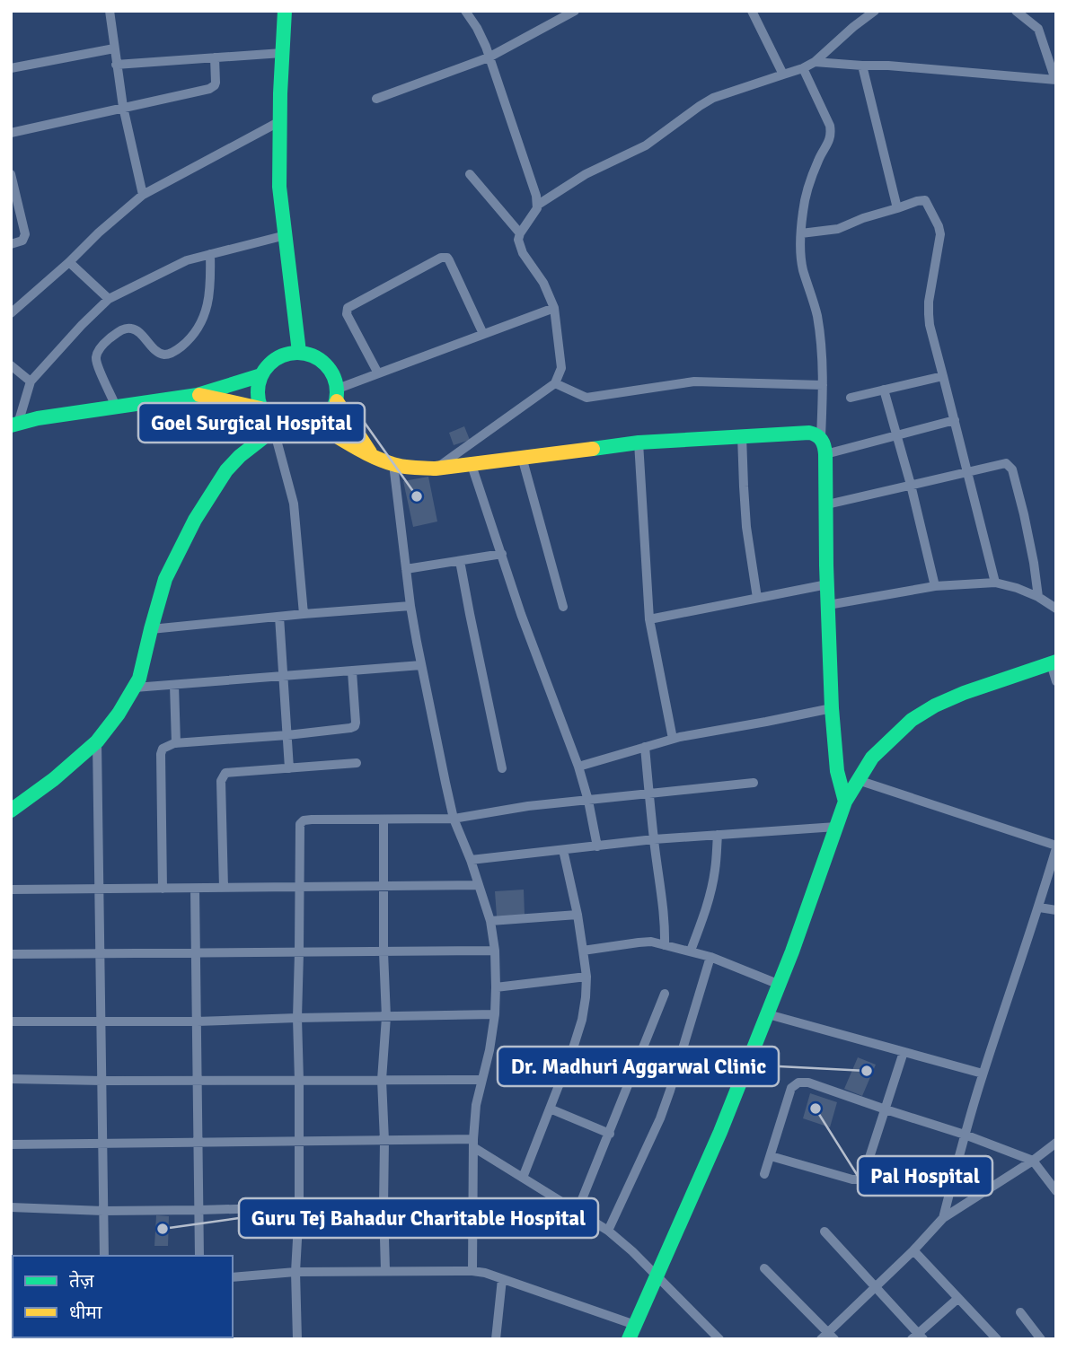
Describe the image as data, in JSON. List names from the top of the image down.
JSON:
{
  "places": [
    "Goel Surgical Hospital",
    "Dr. Madhuri Aggarwal Clinic",
    "Pal Hospital",
    "Guru Tej Bahadur Charitable Hospital"
  ],
  "legend": ["तेज़", "धीमा"]
}
